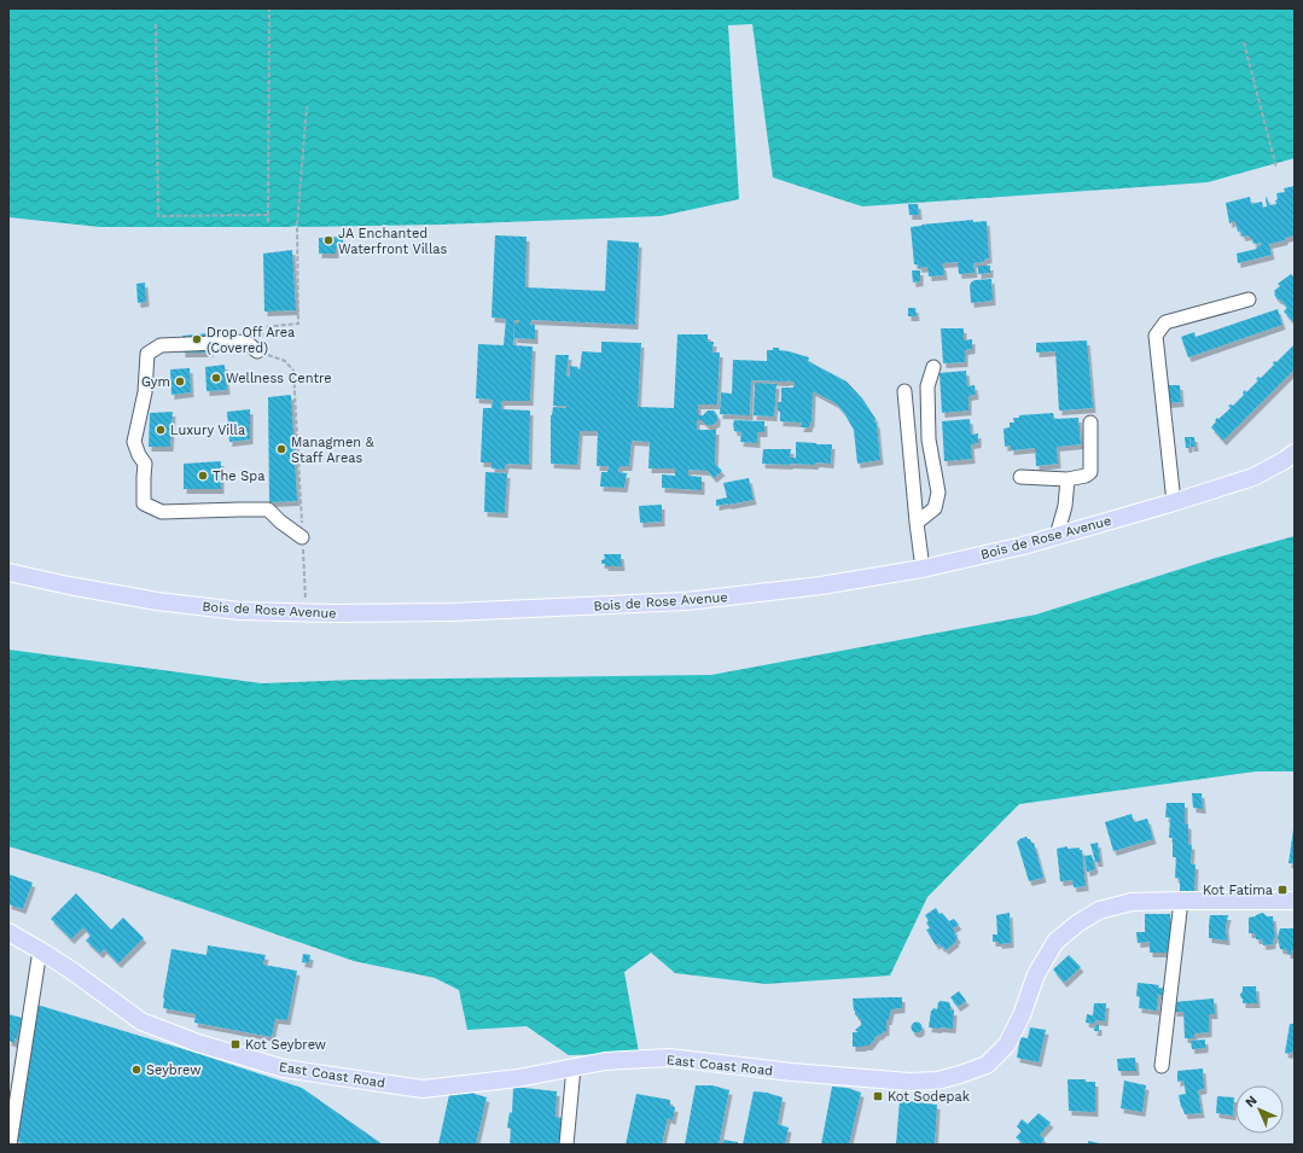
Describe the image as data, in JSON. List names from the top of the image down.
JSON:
{
  "streets": {
    "main road": ["Bois de Rose Avenue", "East Coast Road"]
  },
  "places": {
    "other": [
      "JA Enchanted Waterfront Villas",
      "Drop Off Area (Covered)",
      "Wellness Centre",
      "Gym",
      "Luxury Villa",
      "Managmen & Staff Areas",
      "The Spa",
      "Seybrew"
    ],
    "transit": ["Kot Fatima", "Kot Seybrew", "Kot Sodepak"]
  },
  "north": "top left"
}
